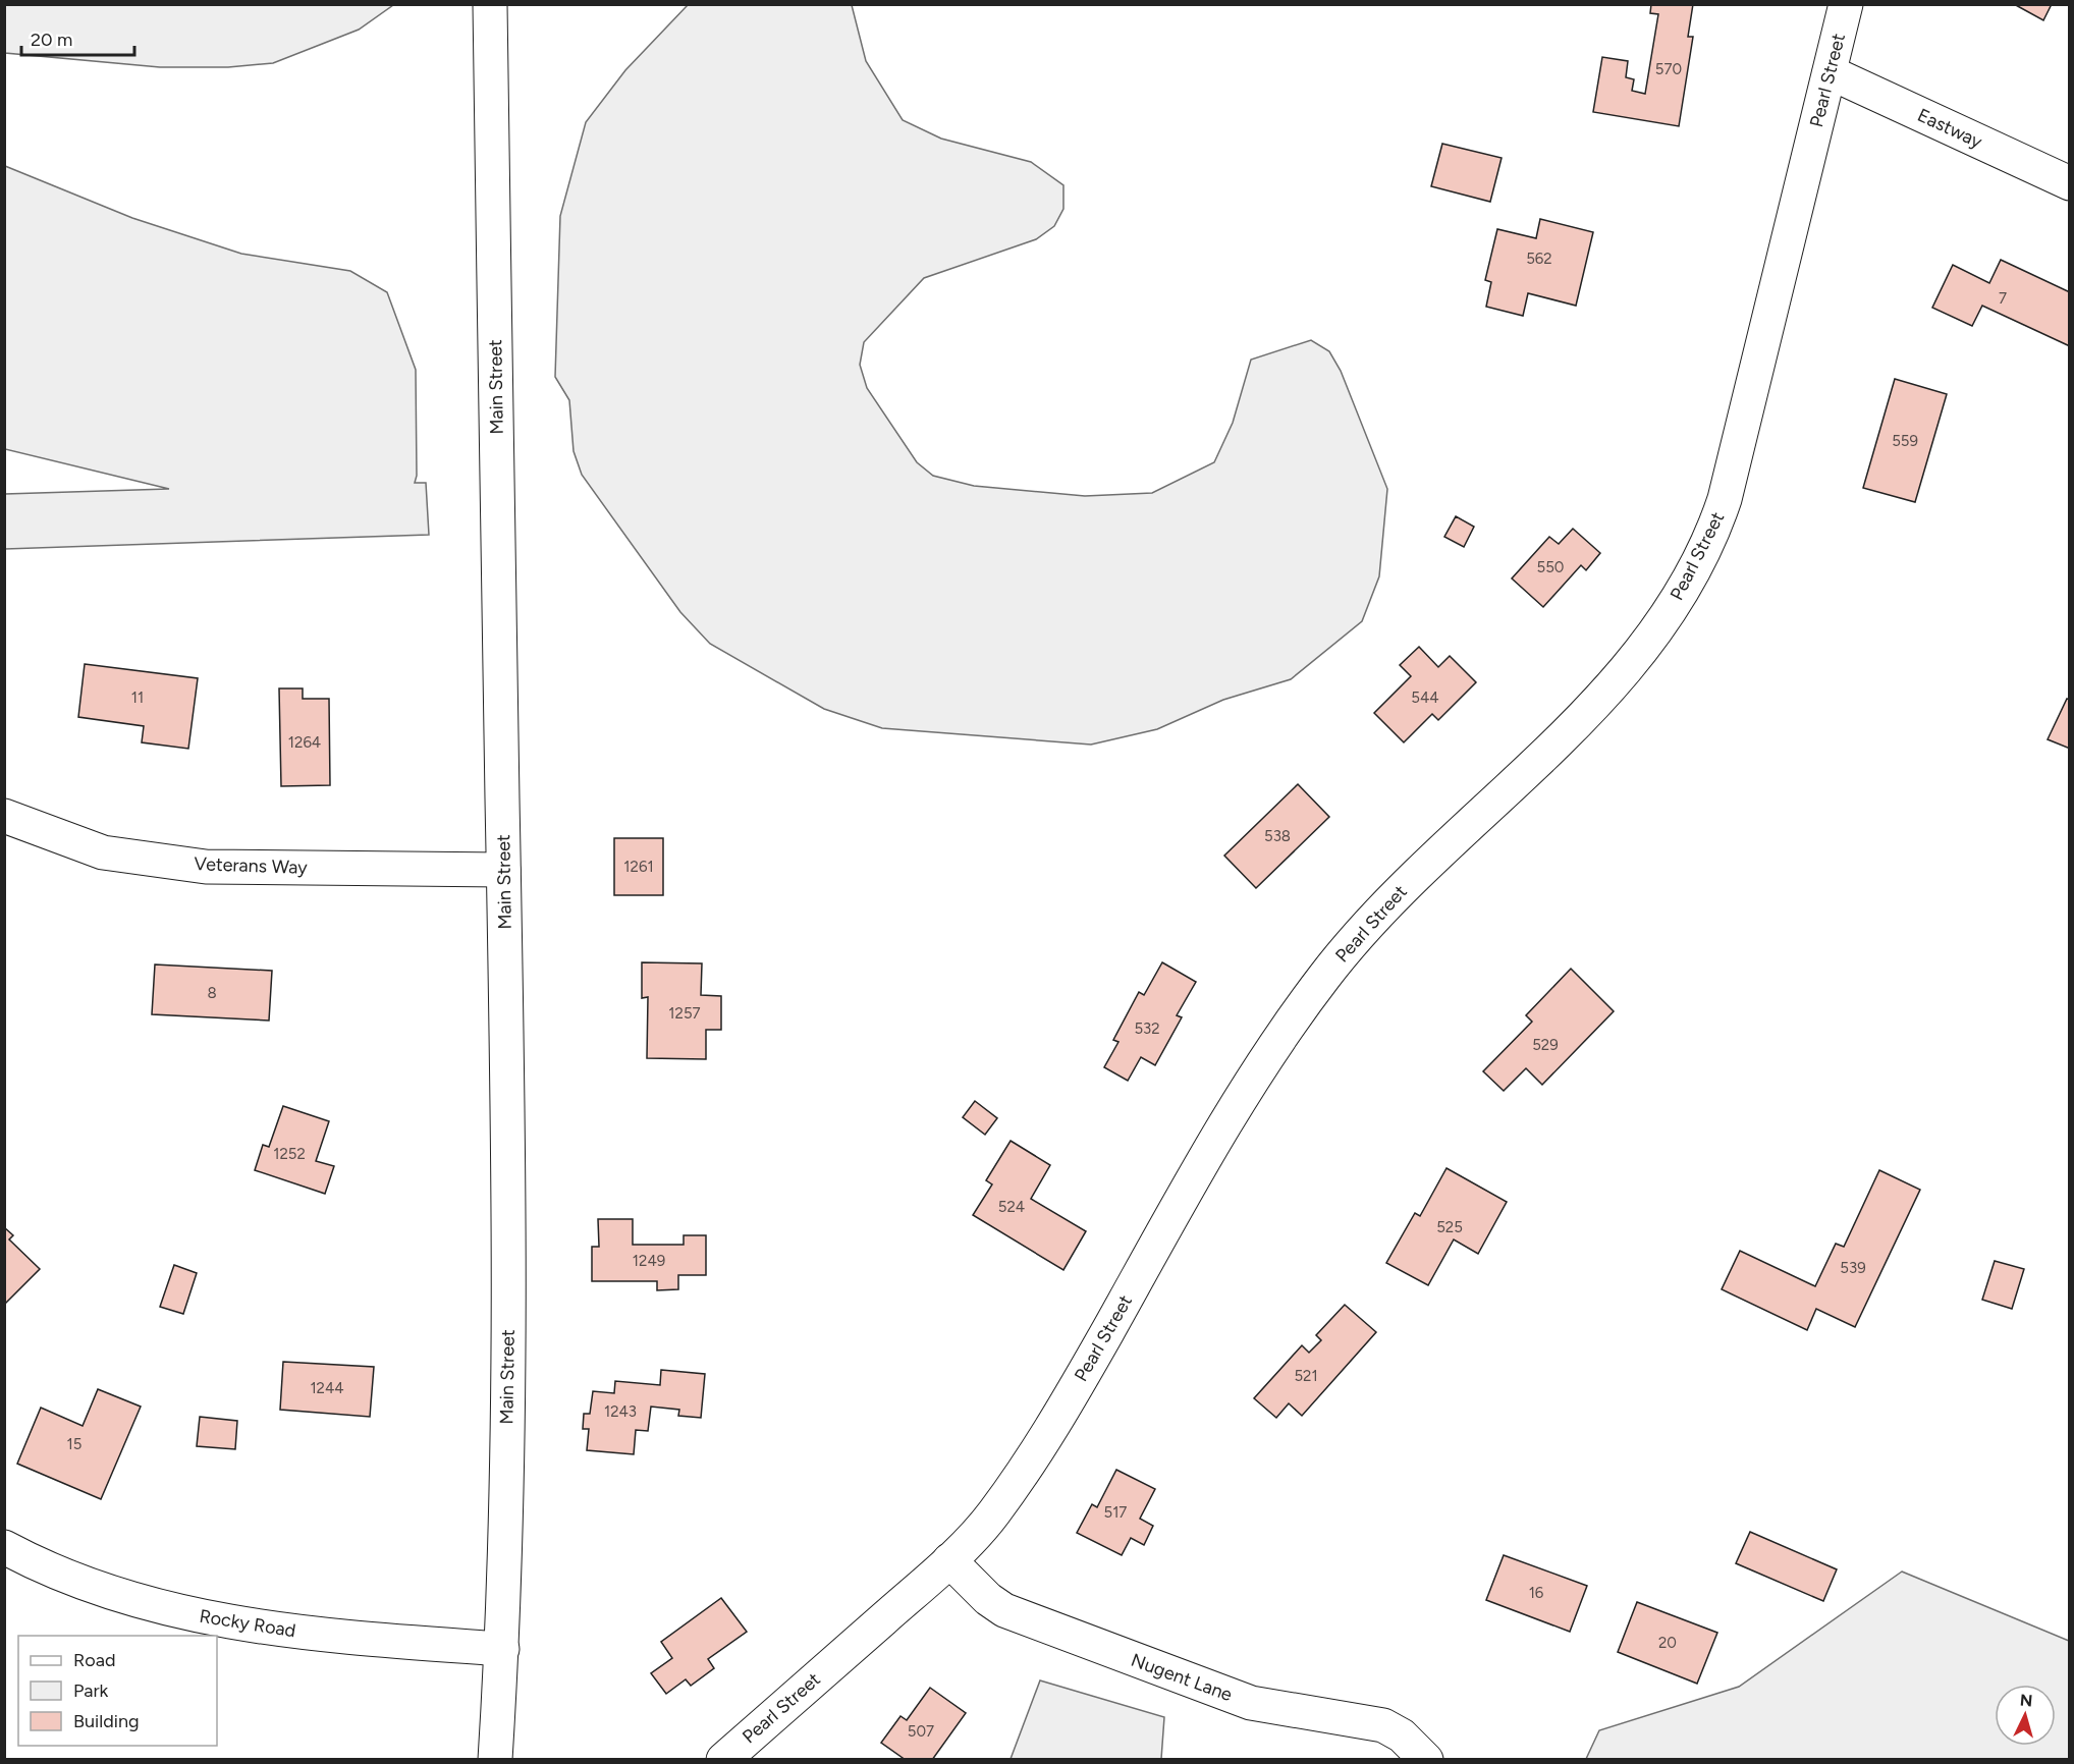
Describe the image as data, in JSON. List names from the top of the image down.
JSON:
{
  "streets": {
    "street": [
      "Pearl Street",
      "Eastway",
      "Main Street",
      "Veterans Way",
      "Rocky Road",
      "Nugent Lane"
    ]
  },
  "crossings": [
    ["Pearl Street", "Eastway"],
    ["Pearl Street", "Nugent Lane"],
    ["Main Street", "Veterans Way"],
    ["Main Street", "Rocky Road"]
  ],
  "house_numbers": [
    "570",
    "562",
    "7",
    "559",
    "550",
    "11",
    "544",
    "1264",
    "538",
    "1261",
    "8",
    "1257",
    "532",
    "529",
    "1252",
    "524",
    "525",
    "1249",
    "539",
    "521",
    "1244",
    "1243",
    "15",
    "517",
    "16",
    "20",
    "507"
  ],
  "legend": ["Road", "Park", "Building"],
  "scale_bar": "20 m",
  "north": "top"
}
